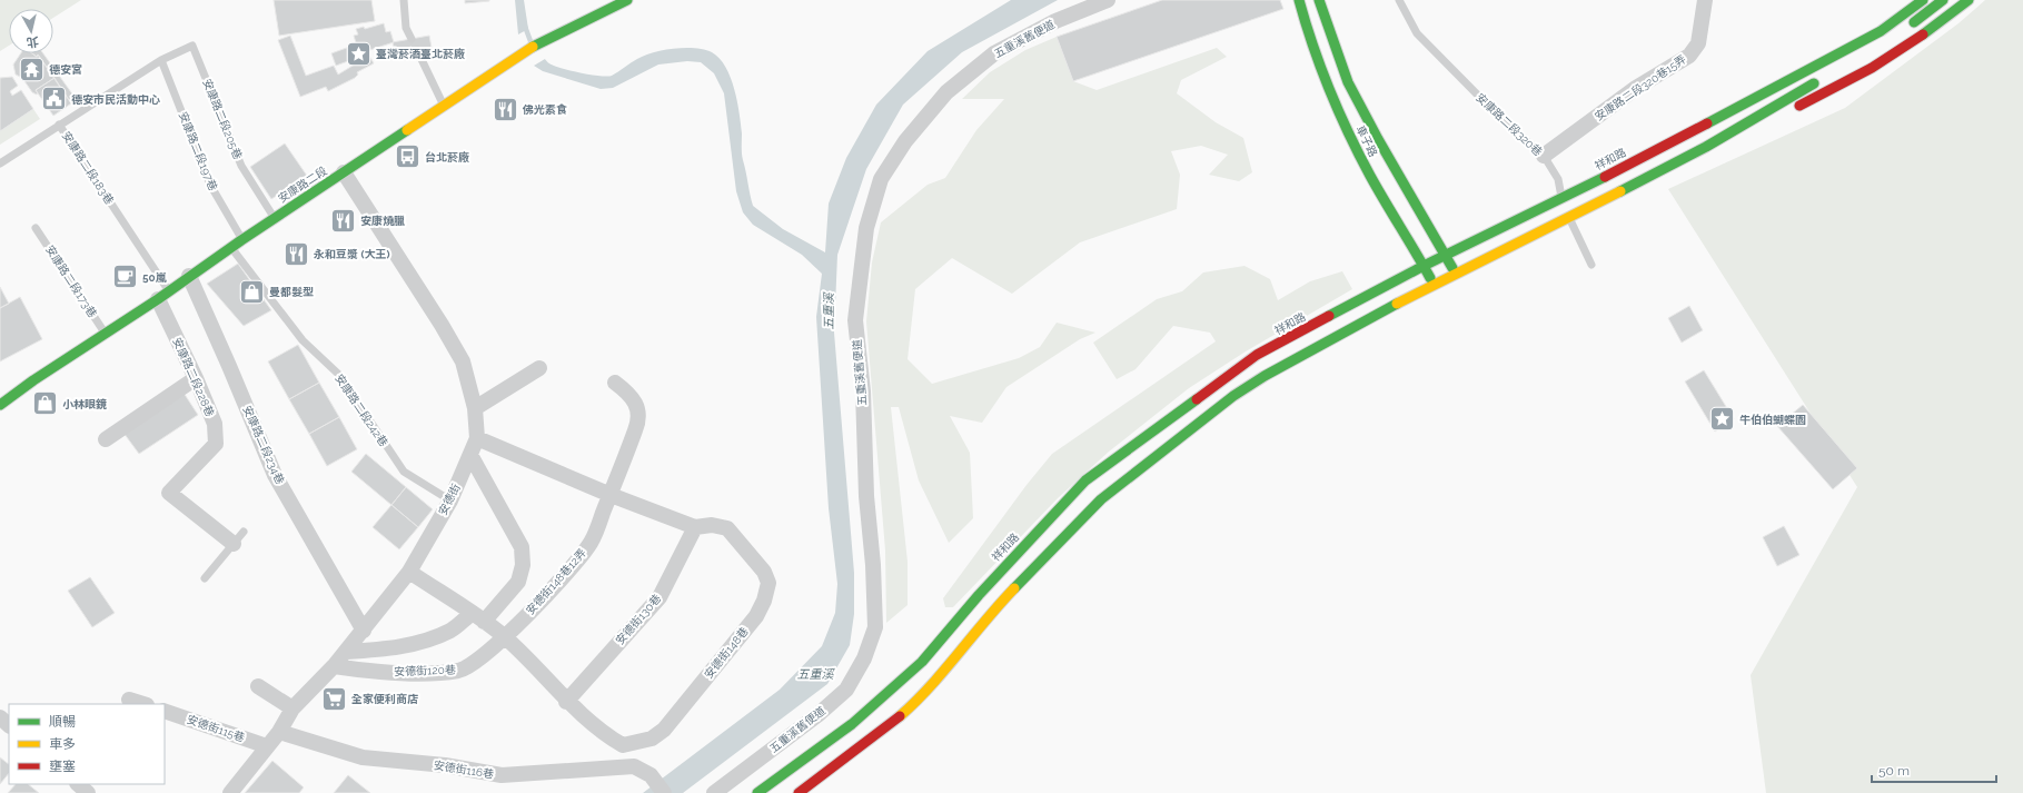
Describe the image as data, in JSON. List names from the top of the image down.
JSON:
{
  "streets": {
    "main road": ["車子路", "祥和路", "安康路二段"],
    "street": [
      "五重溪舊便道",
      "安康路二段320巷15弄",
      "安康路二段228巷",
      "安康路二段234巷",
      "安德街",
      "安德街148巷12弄",
      "安德街130巷",
      "安德街148巷",
      "安德街120巷",
      "安德街115巷",
      "安德街116巷"
    ],
    "lane": [
      "安康路二段205巷",
      "安康路二段320巷",
      "安康路二段197巷",
      "安康路二段183巷",
      "安康路二段173巷",
      "安康路二段242巷"
    ]
  },
  "crossings": [
    ["安康路二段320巷15弄", "安康路二段320巷"],
    ["安康路二段205巷", "安康路二段197巷"],
    ["安康路二段205巷", "安康路二段183巷"],
    ["安康路二段205巷", "安康路二段"],
    ["安康路二段320巷", "祥和路"],
    ["車子路", "祥和路"],
    ["安康路二段197巷", "安康路二段183巷"],
    ["安康路二段197巷", "安康路二段"],
    ["安康路二段183巷", "安康路二段"],
    ["安康路二段183巷", "安康路二段228巷"],
    ["安康路二段", "安康路二段173巷"],
    ["安康路二段", "安康路二段228巷"],
    ["安康路二段", "安康路二段242巷"],
    ["安康路二段", "安康路二段234巷"],
    ["安康路二段", "安德街"],
    ["安康路二段242巷", "安德街"],
    ["安康路二段234巷", "安德街"],
    ["安德街", "安德街148巷"],
    ["安德街", "安德街120巷"],
    ["安德街", "安德街115巷"],
    ["安德街", "安德街116巷"],
    ["安德街148巷12弄", "安德街148巷"],
    ["安德街148巷12弄", "安德街120巷"],
    ["安德街130巷", "安德街148巷"],
    ["安德街148巷", "安德街120巷"]
  ],
  "water": ["五重溪"],
  "places": {
    "place": ["臺灣菸酒臺北菸廠", "牛伯伯蝴蝶園"],
    "temple": ["德安宮"],
    "public building": ["德安市民活動中心"],
    "restaurant": ["佛光素食", "安康燒臘", "永和豆漿 (大王)"],
    "bus stop": ["台北菸廠"],
    "cafe": ["50嵐"],
    "shop": ["曼都髮型", "小林眼鏡"],
    "supermarket": ["全家便利商店"]
  },
  "legend": ["順暢", "車多", "壅塞"],
  "scale_bar": "50 m",
  "north": "bottom"
}
